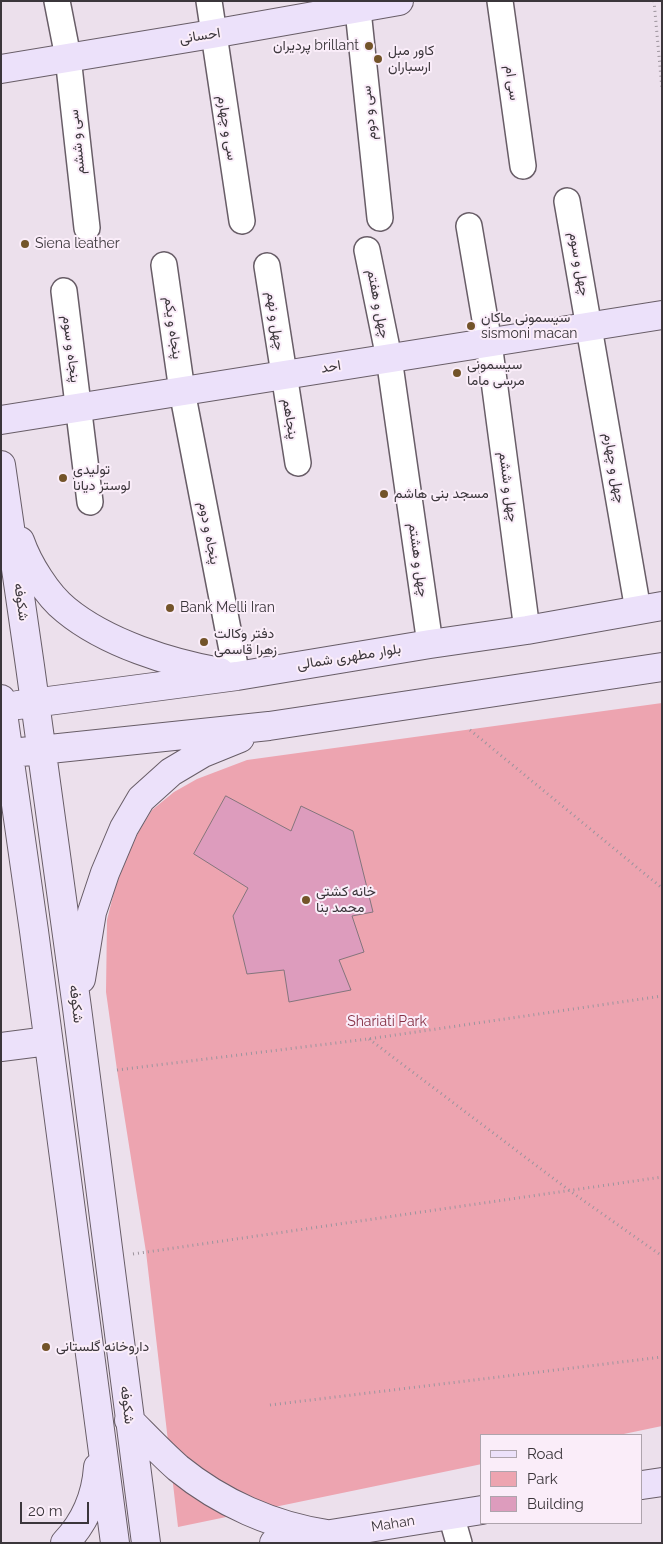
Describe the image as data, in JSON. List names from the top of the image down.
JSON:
{
  "streets": {
    "main road": [
      "احسانی",
      "احد",
      "شکوفه",
      "بلوار مطهری شمالی",
      "Mahan"
    ],
    "street": [
      "سی ام",
      "سی و دوم",
      "سی و چهارم",
      "سی و ششم",
      "چهل و سوم",
      "چهل و هفتم",
      "چهل و نهم",
      "پنجاه و یکم",
      "پنجاه و سوم",
      "پنجاهم",
      "چهل و چهارم",
      "چهل و ششم",
      "پنجاه و دوم",
      "چهل و هشتم"
    ]
  },
  "crossings": [
    ["احسانی", "سی و دوم"],
    ["احسانی", "سی و چهارم"],
    ["احسانی", "سی و ششم"],
    ["چهل و سوم", "احد"],
    ["چهل و سوم", "چهل و چهارم"],
    ["چهل و هفتم", "احد"],
    ["چهل و هفتم", "چهل و هشتم"],
    ["چهل و نهم", "احد"],
    ["چهل و نهم", "پنجاهم"],
    ["پنجاه و یکم", "احد"],
    ["پنجاه و یکم", "پنجاه و دوم"],
    ["پنجاه و سوم", "احد"],
    ["احد", "پنجاهم"],
    ["احد", "چهل و چهارم"],
    ["احد", "چهل و ششم"],
    ["احد", "پنجاه و دوم"],
    ["احد", "چهل و هشتم"],
    ["چهل و چهارم", "بلوار مطهری شمالی"],
    ["چهل و ششم", "بلوار مطهری شمالی"],
    ["پنجاه و دوم", "بلوار مطهری شمالی"],
    ["چهل و هشتم", "بلوار مطهری شمالی"],
    ["شکوفه", "بلوار مطهری شمالی"]
  ],
  "parks": ["Shariati Park"],
  "places": [
    "پردیران brillant",
    "كاور مبل ارسباران",
    "Siena leather",
    "سیسمونی ماکان sismoni macan",
    "سیسمونی مرسی ماما",
    "تولیدی لوستر دیانا",
    "مسجد بنی هاشم",
    "Bank Melli Iran",
    "دفتر وکالت زهرا قاسمی",
    "خانه کشتی محمد بنا",
    "داروخانه گلستانی"
  ],
  "legend": ["Road", "Park", "Building"],
  "scale_bar": "20 m"
}
